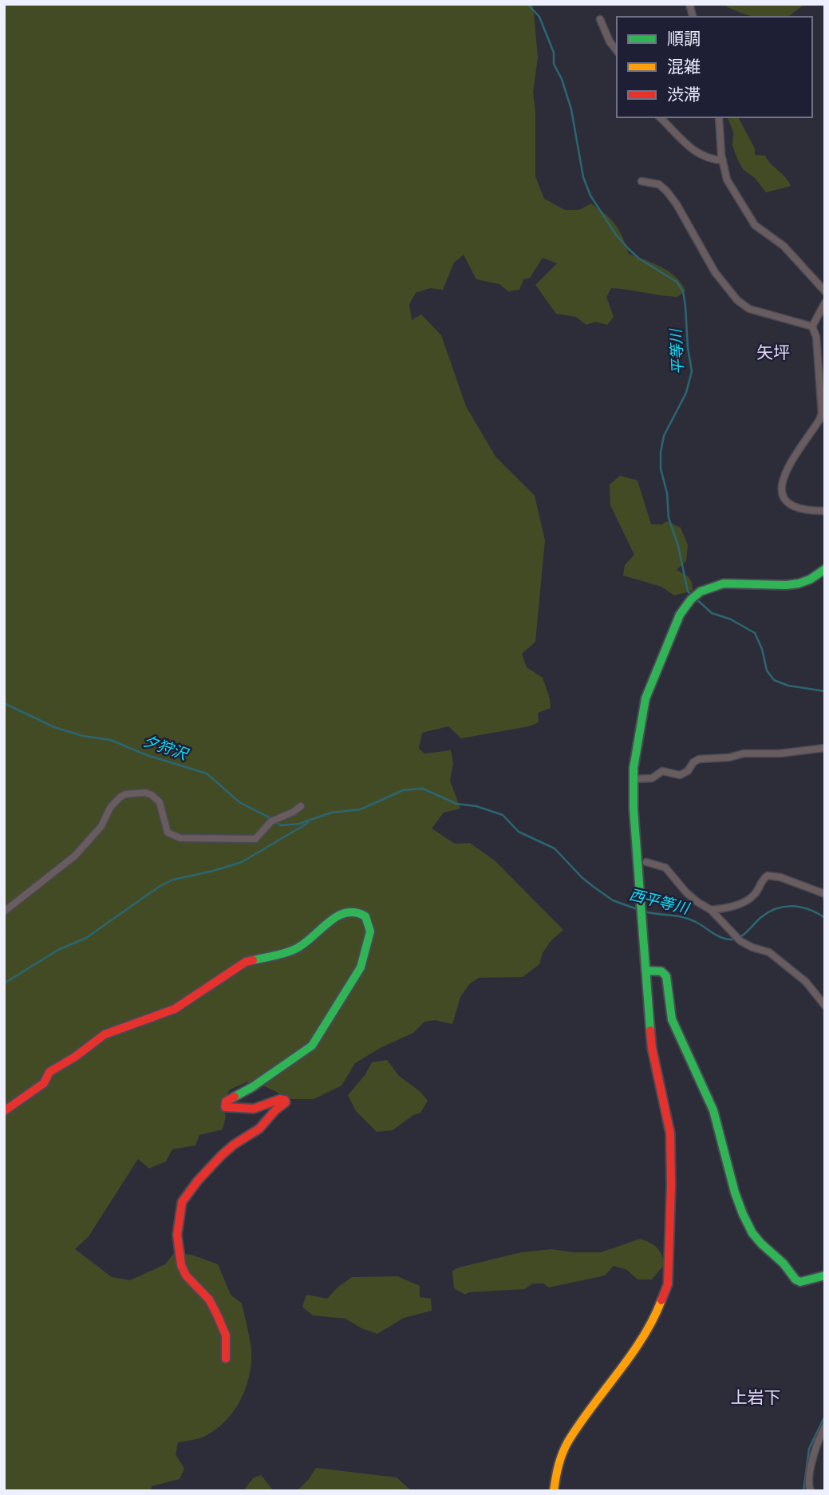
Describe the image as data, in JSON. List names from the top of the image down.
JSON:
{
  "districts": ["矢坪", "上岩下"],
  "water": ["平等川", "夕狩沢", "西平等川"],
  "legend": ["順調", "混雑", "渋滞"]
}
